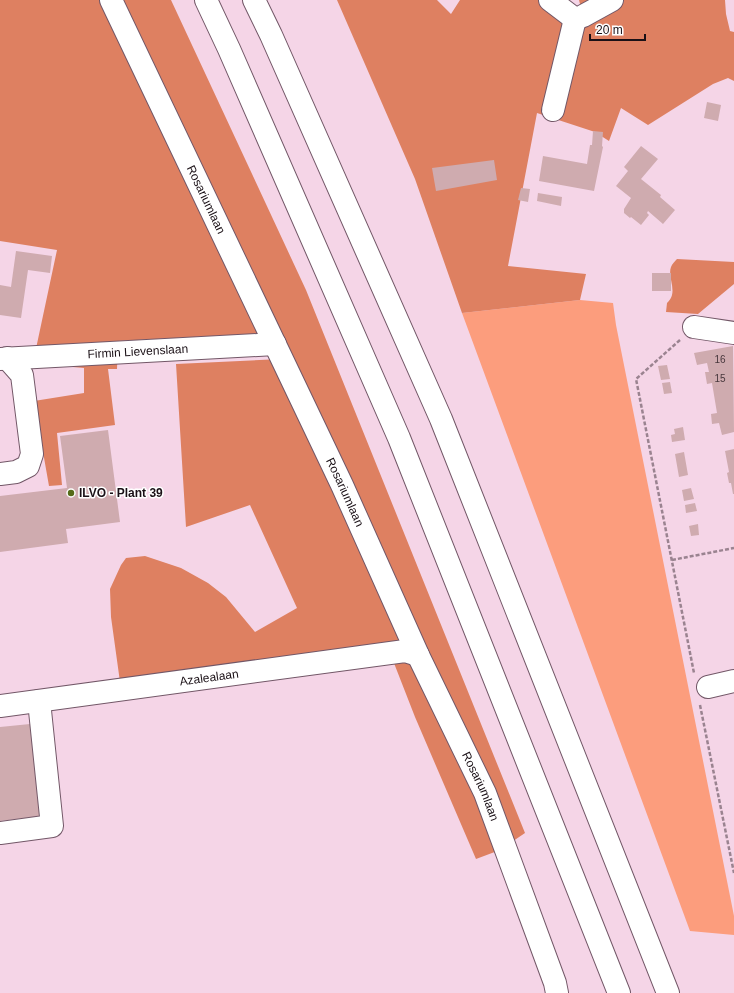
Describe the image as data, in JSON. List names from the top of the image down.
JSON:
{
  "streets": {
    "main road": ["Rosariumlaan", "Firmin Lievenslaan", "Azalealaan"]
  },
  "crossings": [
    ["Rosariumlaan", "Firmin Lievenslaan"],
    ["Rosariumlaan", "Azalealaan"]
  ],
  "places": ["ILVO - Plant 39"],
  "house_numbers": ["16", "15"],
  "scale_bar": "20 m"
}
